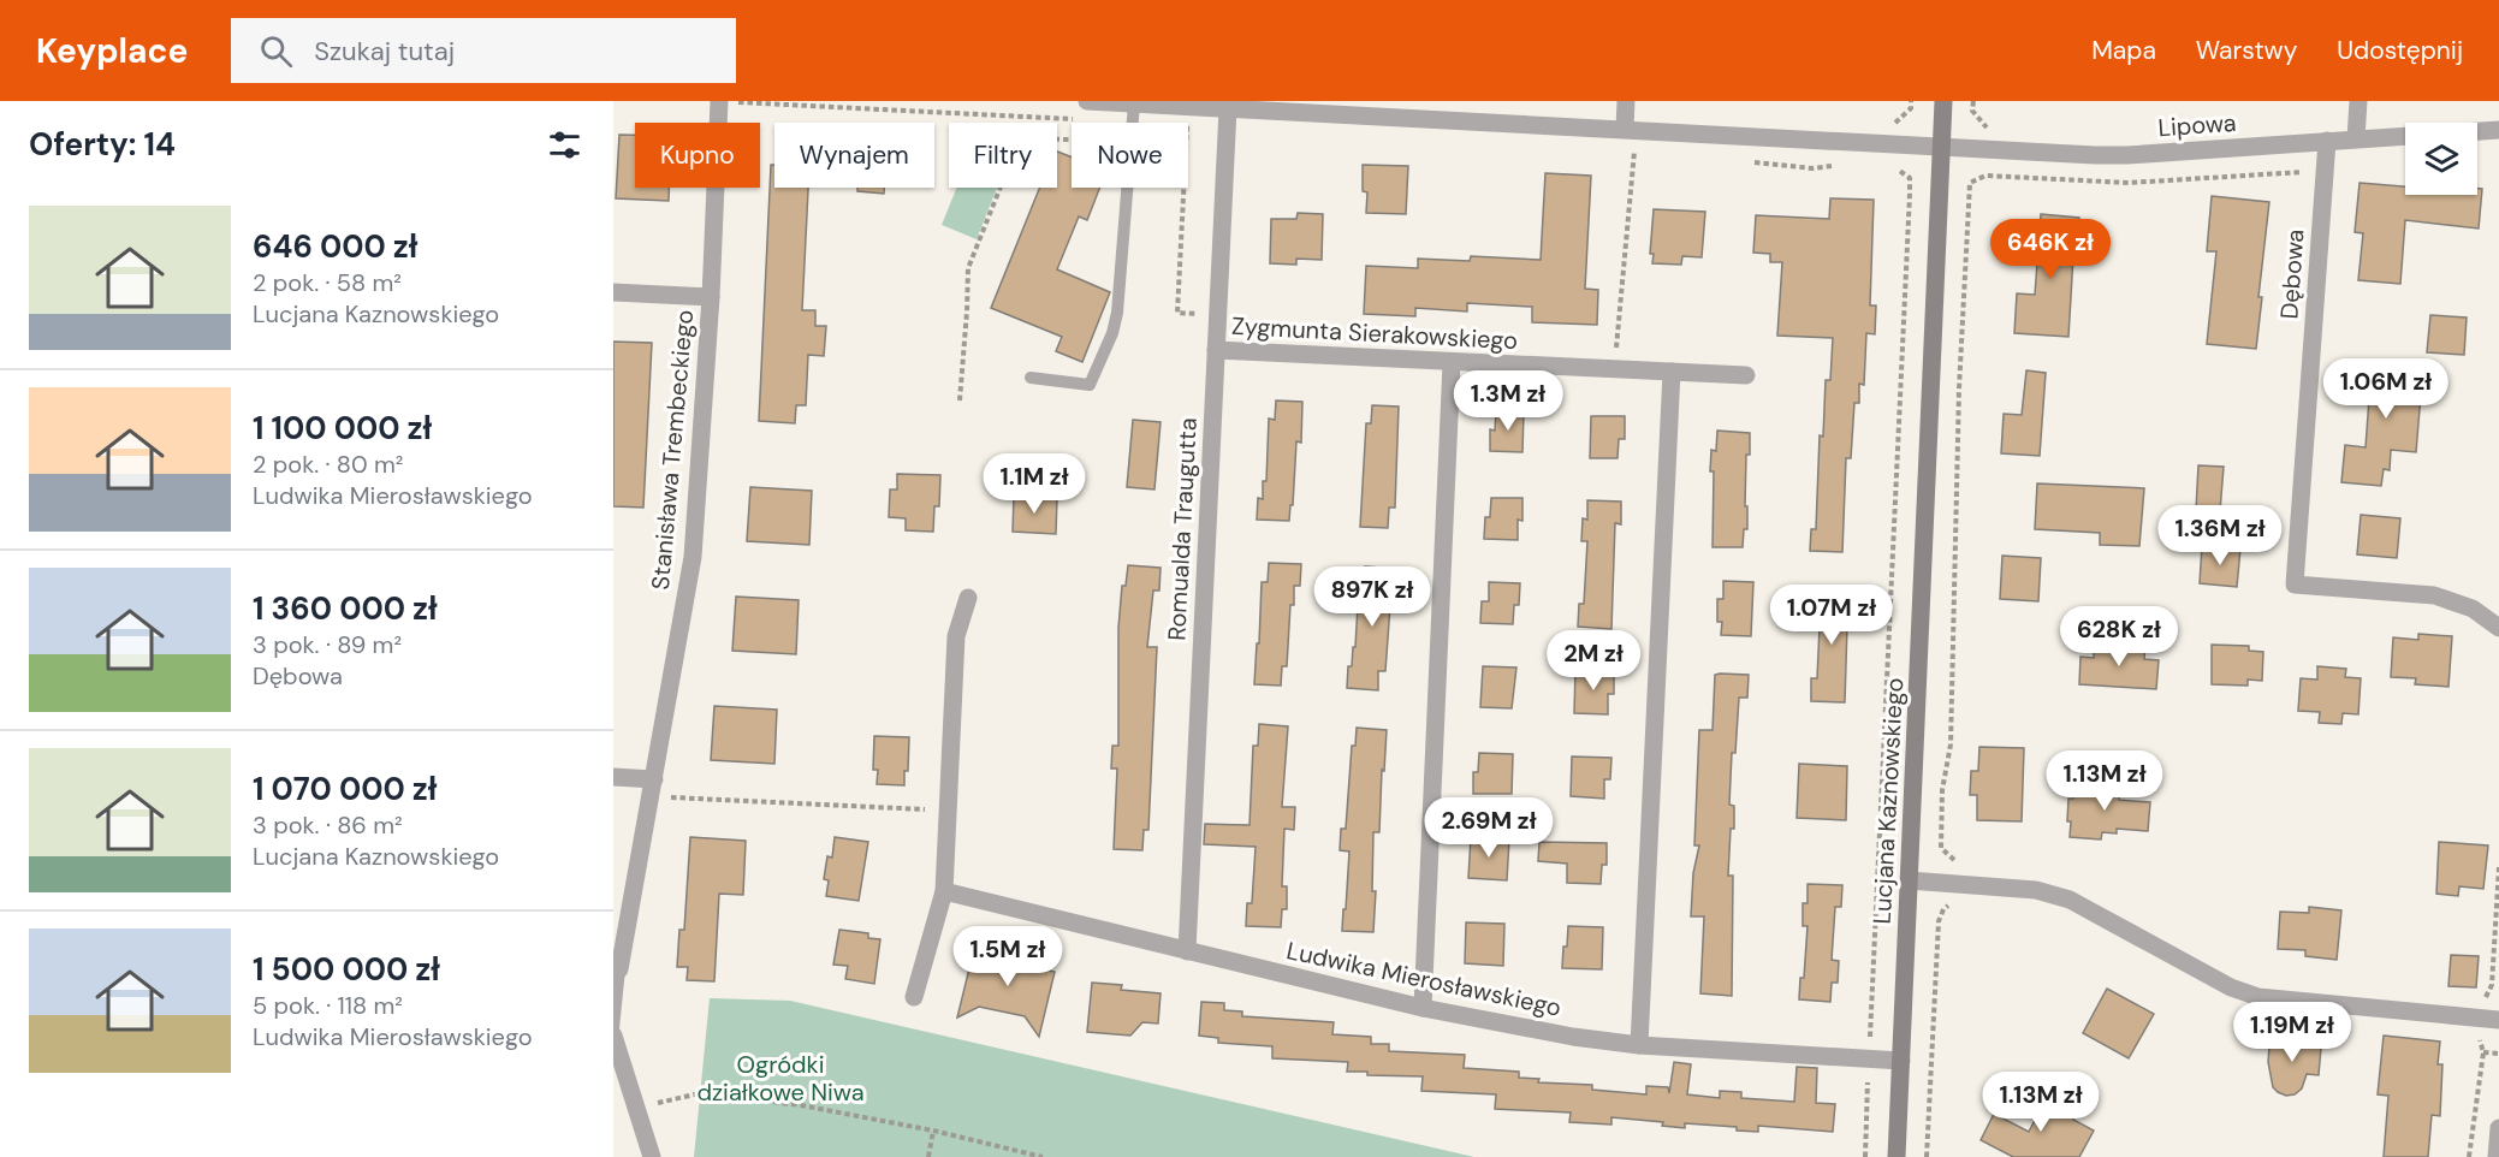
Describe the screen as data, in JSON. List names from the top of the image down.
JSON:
{
  "streets": {
    "street": [
      "Lipowa",
      "Dębowa",
      "Zygmunta Sierakowskiego",
      "Stanisława Trembeckiego",
      "Romualda Traugutta",
      "Lucjana Kaznowskiego",
      "Ludwika Mierosławskiego"
    ]
  },
  "crossings": [
    ["Lipowa", "Dębowa"],
    ["Lipowa", "Romualda Traugutta"],
    ["Lipowa", "Lucjana Kaznowskiego"],
    ["Zygmunta Sierakowskiego", "Romualda Traugutta"],
    ["Romualda Traugutta", "Ludwika Mierosławskiego"],
    ["Lucjana Kaznowskiego", "Ludwika Mierosławskiego"]
  ],
  "parks": ["Ogródki działkowe Niwa"],
  "page": {
    "header": "Keyplace",
    "search": "Szukaj tutaj",
    "nav": ["Mapa", "Warstwy", "Udostępnij"],
    "heading": "Oferty: 14",
    "chip": [
      "Kupno",
      "Wynajem",
      "Filtry",
      "Nowe"
    ],
    "list": [
      {
        "name": "646 000 zł",
        "note": "2 pok. · 58 m² · Lucjana Kaznowskiego"
      },
      {
        "name": "1 100 000 zł",
        "note": "2 pok. · 80 m² · Ludwika Mierosławskiego"
      },
      {
        "name": "1 360 000 zł",
        "note": "3 pok. · 89 m² · Dębowa"
      },
      {
        "name": "1 070 000 zł",
        "note": "3 pok. · 86 m² · Lucjana Kaznowskiego"
      },
      {
        "name": "1 500 000 zł",
        "note": "5 pok. · 118 m² · Ludwika Mierosławskiego"
      }
    ],
    "price": [
      "646K zł",
      "1.06M zł",
      "1.3M zł",
      "1.1M zł",
      "1.36M zł",
      "897K zł",
      "1.07M zł",
      "628K zł",
      "2M zł",
      "1.13M zł",
      "2.69M zł",
      "1.5M zł",
      "1.19M zł",
      "1.13M zł"
    ]
  }
}
